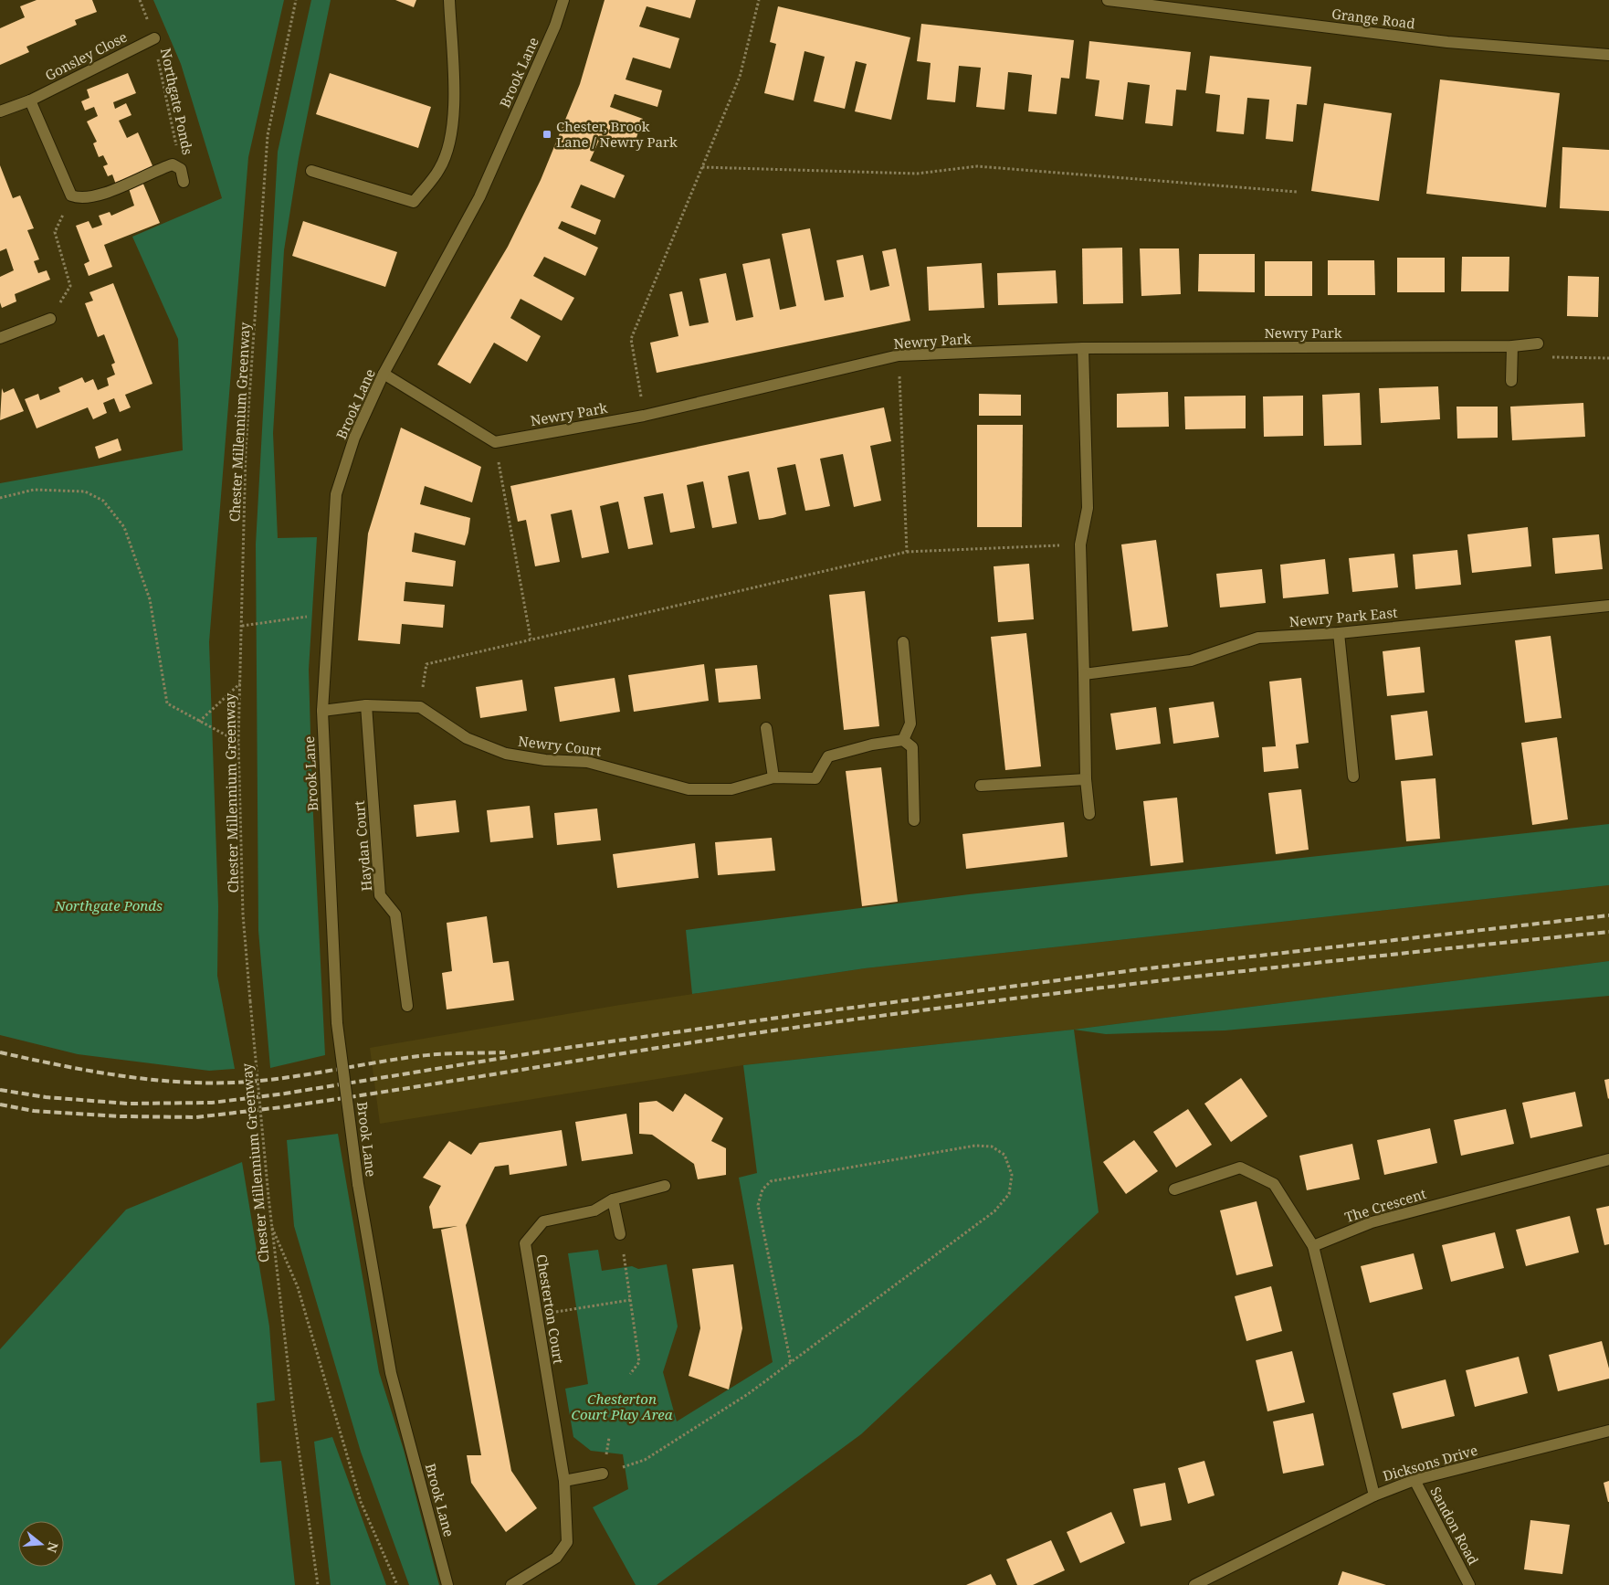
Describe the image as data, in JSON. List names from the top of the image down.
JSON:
{
  "streets": {
    "street": [
      "Grange Road",
      "Gonsley Close",
      "Brook Lane",
      "Newry Park",
      "Newry Park East",
      "Newry Court",
      "Haydan Court",
      "The Crescent",
      "Chesterton Court",
      "Dicksons Drive",
      "Sandon Road"
    ],
    "path": ["Northgate Ponds", "Chester Millennium Greenway"]
  },
  "crossings": [
    ["Gonsley Close", "Northgate Ponds"],
    ["Dicksons Drive", "Sandon Road"]
  ],
  "parks": ["Northgate Ponds", "Chesterton Court Play Area"],
  "places": {
    "transit": ["Chester, Brook Lane / Newry Park"]
  },
  "north": "right"
}
